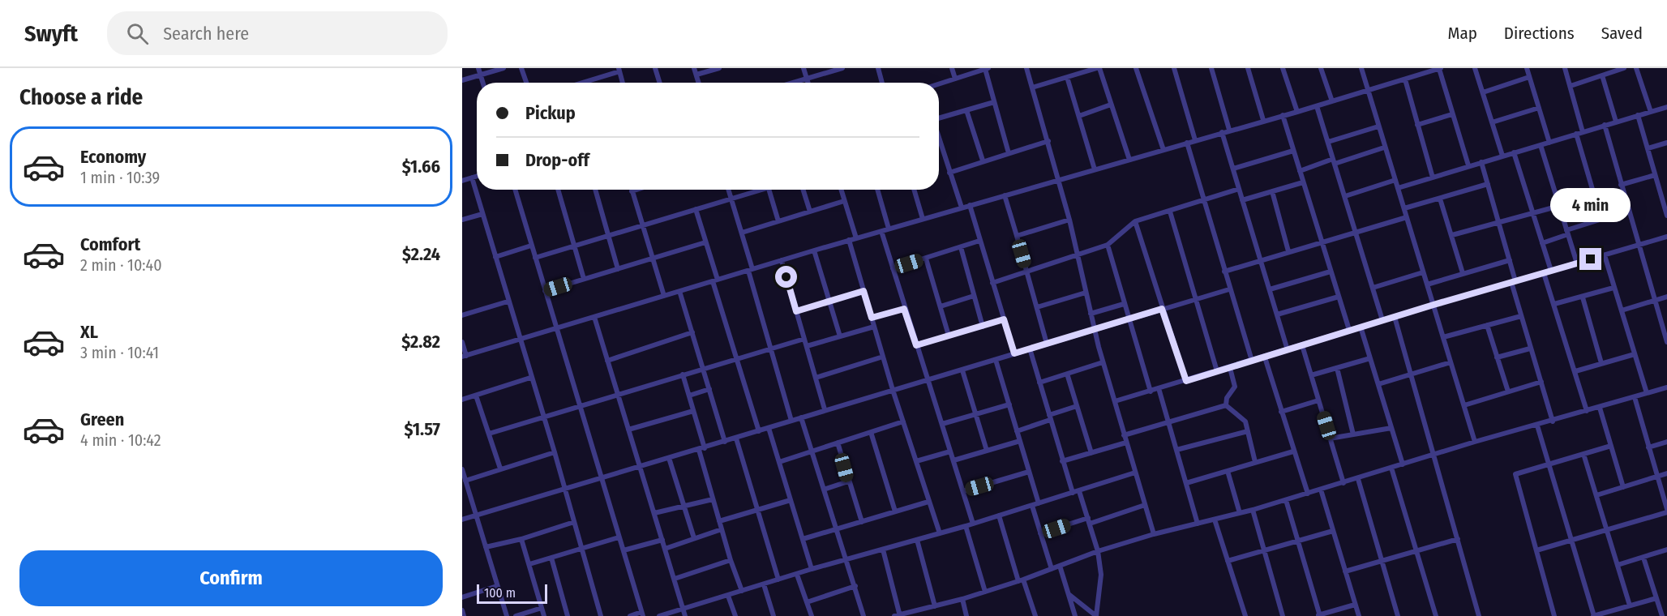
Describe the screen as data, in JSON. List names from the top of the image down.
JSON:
{
  "scale_bar": "100 m",
  "page": {
    "header": "Swyft",
    "search": "Search here",
    "nav": ["Map", "Directions", "Saved"],
    "heading": "Choose a ride",
    "banner": ["Pickup", "Drop-off"],
    "list": [
      {
        "name": "Economy",
        "note": "1 min · 10:39",
        "value": "$1.66"
      },
      {
        "name": "Comfort",
        "note": "2 min · 10:40",
        "value": "$2.24"
      },
      {
        "name": "XL",
        "note": "3 min · 10:41",
        "value": "$2.82"
      },
      {
        "name": "Green",
        "note": "4 min · 10:42",
        "value": "$1.57"
      }
    ],
    "bubble": "4 min",
    "buttons": "Confirm",
    "scale": "100 m"
  }
}
